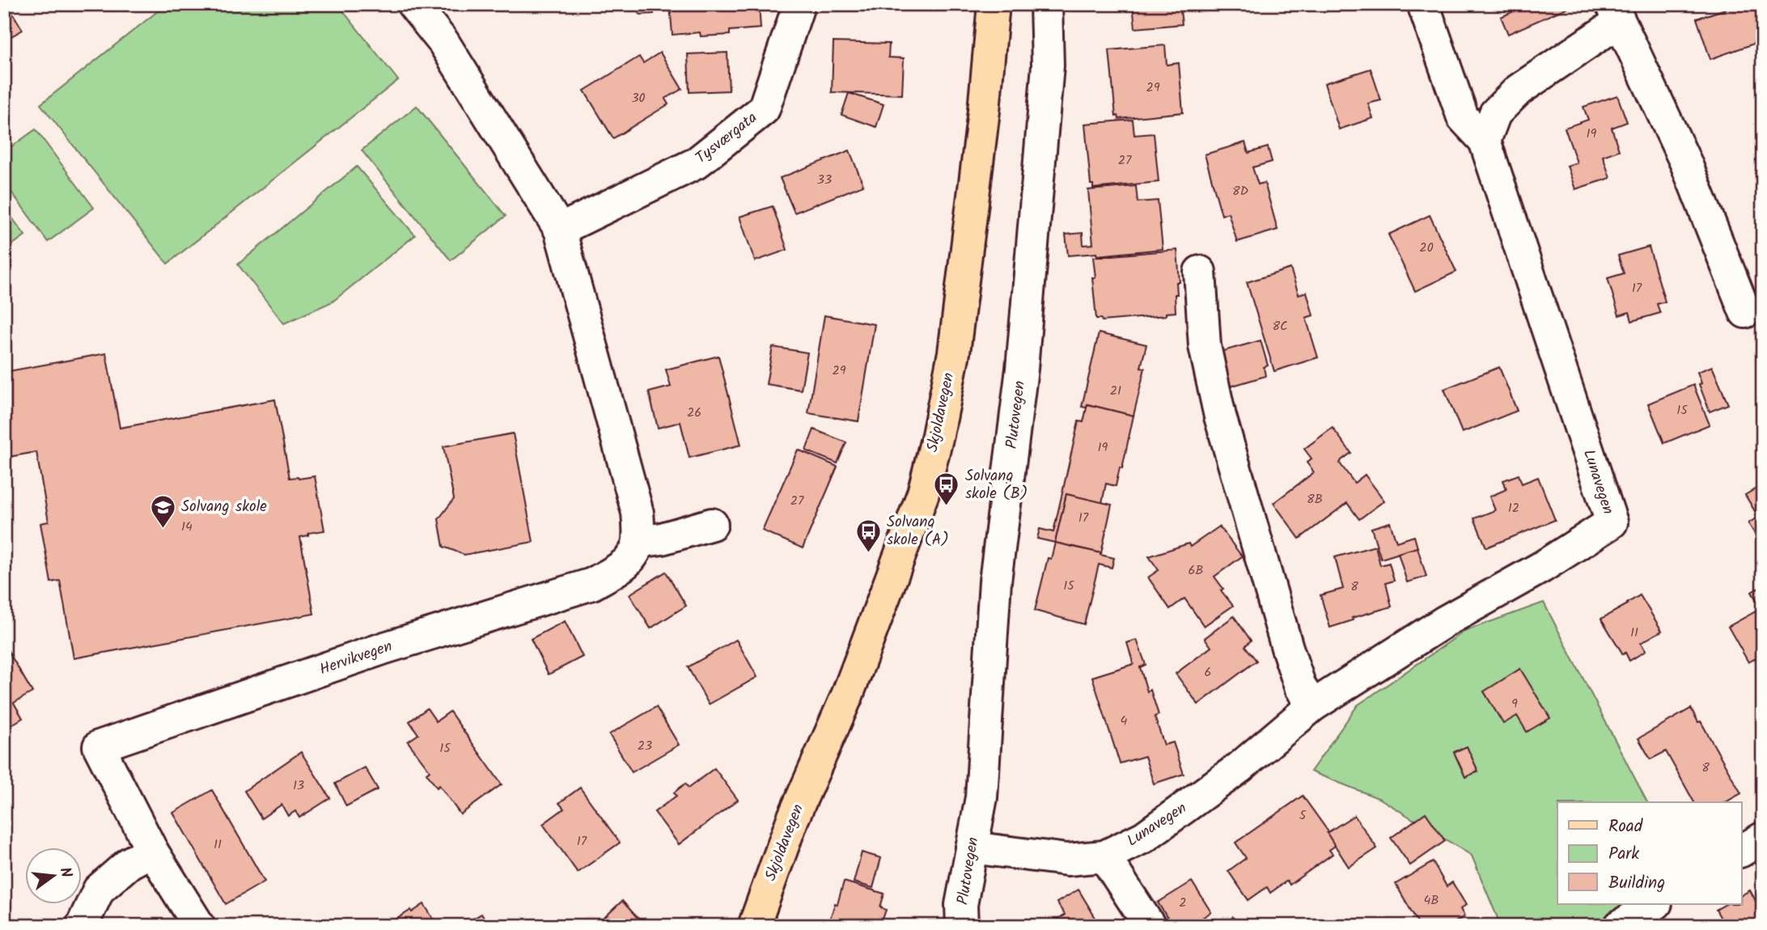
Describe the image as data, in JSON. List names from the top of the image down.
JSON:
{
  "streets": {
    "main road": ["Skjoldavegen"],
    "street": [
      "Tysværgata",
      "Plutovegen",
      "Lunavegen",
      "Hervikvegen"
    ]
  },
  "crossings": [
    ["Plutovegen", "Lunavegen"]
  ],
  "places": {
    "bus stop": ["Solvang skole (B)", "Solvang skole (A)"],
    "school or university": ["Solvang skole"]
  },
  "house_numbers": [
    "29",
    "30",
    "19",
    "27",
    "33",
    "8D",
    "20",
    "17",
    "8C",
    "29",
    "21",
    "15",
    "26",
    "19",
    "8B",
    "27",
    "12",
    "17",
    "14",
    "6B",
    "15",
    "8",
    "11",
    "6",
    "9",
    "4",
    "23",
    "15",
    "8",
    "13",
    "5",
    "17",
    "11",
    "4B",
    "2"
  ],
  "legend": ["Road", "Park", "Building"],
  "north": "right"
}
